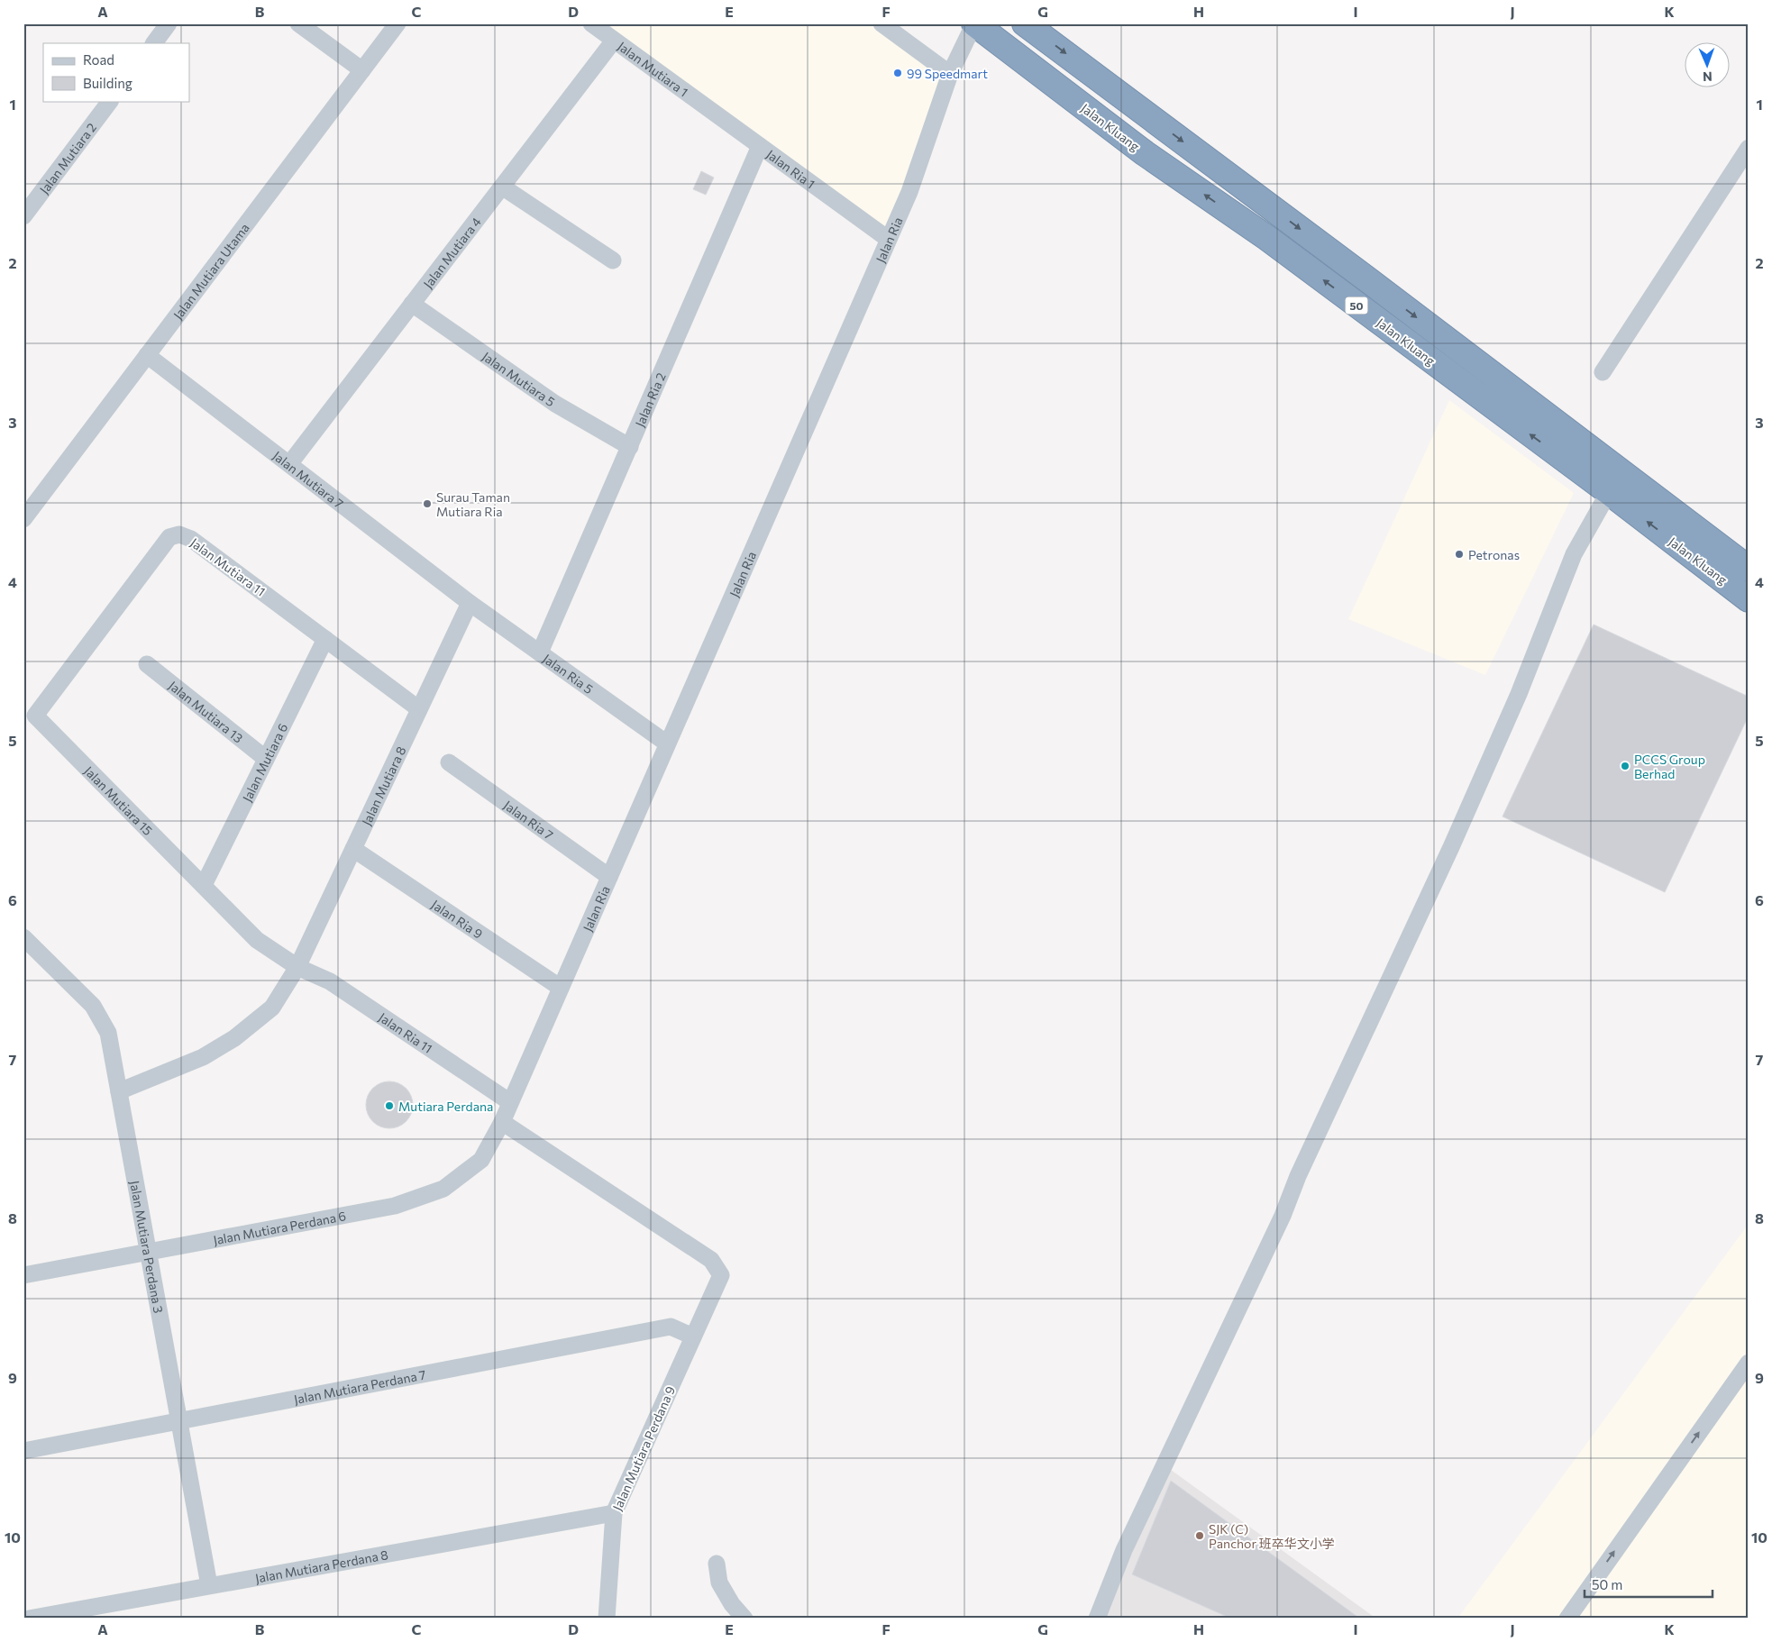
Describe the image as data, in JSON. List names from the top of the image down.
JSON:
{
  "streets": {
    "highway": ["Jalan Kluang", "50"],
    "street": [
      "Jalan Mutiara 1",
      "Jalan Mutiara 2",
      "Jalan Ria 1",
      "Jalan Ria",
      "Jalan Mutiara 4",
      "Jalan Mutiara Utama",
      "Jalan Mutiara 5",
      "Jalan Ria 2",
      "Jalan Mutiara 7",
      "Jalan Mutiara 11",
      "Jalan Ria 5",
      "Jalan Mutiara 13",
      "Jalan Mutiara 6",
      "Jalan Mutiara 8",
      "Jalan Mutiara 15",
      "Jalan Ria 7",
      "Jalan Ria 9",
      "Jalan Ria 11",
      "Jalan Mutiara Perdana 6",
      "Jalan Mutiara Perdana 3",
      "Jalan Mutiara Perdana 7",
      "Jalan Mutiara Perdana 9",
      "Jalan Mutiara Perdana 8"
    ]
  },
  "crossings": [
    ["Jalan Mutiara 1", "Jalan Ria 1"],
    ["Jalan Mutiara 1", "Jalan Mutiara 4"],
    ["Jalan Kluang", "Jalan Ria"],
    ["Jalan Ria 1", "Jalan Ria"],
    ["Jalan Ria 1", "Jalan Ria 2"],
    ["Jalan Ria", "Jalan Ria 5"],
    ["Jalan Ria", "Jalan Ria 7"],
    ["Jalan Ria", "Jalan Ria 9"],
    ["Jalan Ria", "Jalan Ria 11"],
    ["Jalan Ria", "Jalan Mutiara Perdana 6"],
    ["Jalan Ria", "Jalan Mutiara Perdana 9"],
    ["Jalan Mutiara 4", "Jalan Mutiara 5"],
    ["Jalan Mutiara 4", "Jalan Mutiara 7"],
    ["Jalan Mutiara Utama", "Jalan Mutiara 7"],
    ["Jalan Mutiara 5", "Jalan Ria 2"],
    ["Jalan Ria 2", "Jalan Ria 5"],
    ["Jalan Mutiara 7", "Jalan Ria 5"],
    ["Jalan Mutiara 7", "Jalan Mutiara 8"],
    ["Jalan Mutiara 11", "Jalan Mutiara 6"],
    ["Jalan Mutiara 11", "Jalan Mutiara 8"],
    ["Jalan Mutiara 11", "Jalan Mutiara 15"],
    ["Jalan Ria 5", "Jalan Mutiara 8"],
    ["Jalan Mutiara 13", "Jalan Mutiara 6"],
    ["Jalan Mutiara 6", "Jalan Mutiara 15"],
    ["Jalan Mutiara 8", "Jalan Mutiara 15"],
    ["Jalan Mutiara 8", "Jalan Ria 9"],
    ["Jalan Mutiara 8", "Jalan Ria 11"],
    ["Jalan Mutiara 8", "Jalan Mutiara Perdana 3"],
    ["Jalan Mutiara 15", "Jalan Ria 11"],
    ["Jalan Mutiara Perdana 6", "Jalan Mutiara Perdana 3"],
    ["Jalan Mutiara Perdana 6", "Jalan Mutiara Perdana 9"],
    ["Jalan Mutiara Perdana 3", "Jalan Mutiara Perdana 7"],
    ["Jalan Mutiara Perdana 3", "Jalan Mutiara Perdana 8"],
    ["Jalan Mutiara Perdana 7", "Jalan Mutiara Perdana 9"],
    ["Jalan Mutiara Perdana 9", "Jalan Mutiara Perdana 8"]
  ],
  "places": [
    "99 Speedmart",
    "Surau Taman Mutiara Ria",
    "Petronas",
    "PCCS Group Berhad",
    "Mutiara Perdana",
    "SJK (C) Panchor 班卒华文小学"
  ],
  "legend": ["Road", "Building"],
  "scale_bar": "50 m",
  "north": "bottom",
  "grid": {
    "columns": [
      "A",
      "B",
      "C",
      "D",
      "E",
      "F",
      "G",
      "H",
      "I",
      "J",
      "K"
    ],
    "rows": [
      "1",
      "2",
      "3",
      "4",
      "5",
      "6",
      "7",
      "8",
      "9",
      "10"
    ]
  }
}
